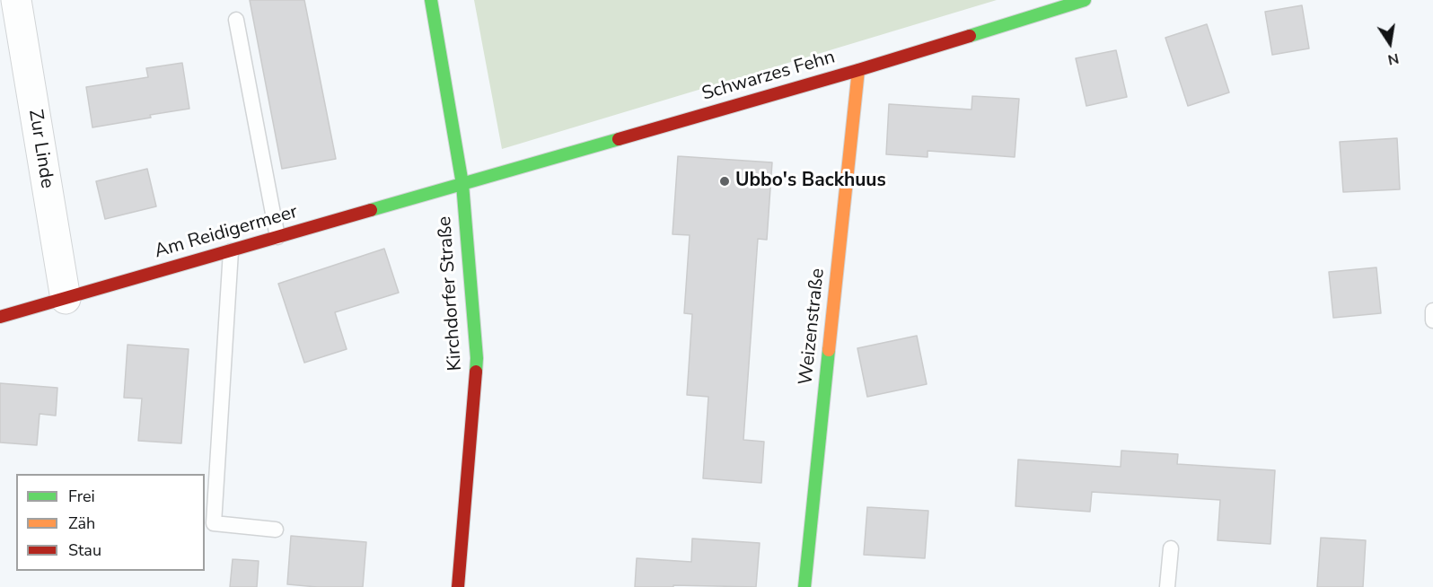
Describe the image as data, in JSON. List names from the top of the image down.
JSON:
{
  "streets": {
    "street": [
      "Schwarzes Fehn",
      "Zur Linde",
      "Am Reidigermeer",
      "Kirchdorfer Straße",
      "Weizenstraße"
    ]
  },
  "crossings": [
    ["Schwarzes Fehn", "Am Reidigermeer"],
    ["Schwarzes Fehn", "Kirchdorfer Straße"],
    ["Schwarzes Fehn", "Weizenstraße"],
    ["Zur Linde", "Am Reidigermeer"],
    ["Am Reidigermeer", "Kirchdorfer Straße"]
  ],
  "places": ["Ubbo's Backhuus"],
  "legend": ["Frei", "Zäh", "Stau"],
  "north": "bottom"
}
